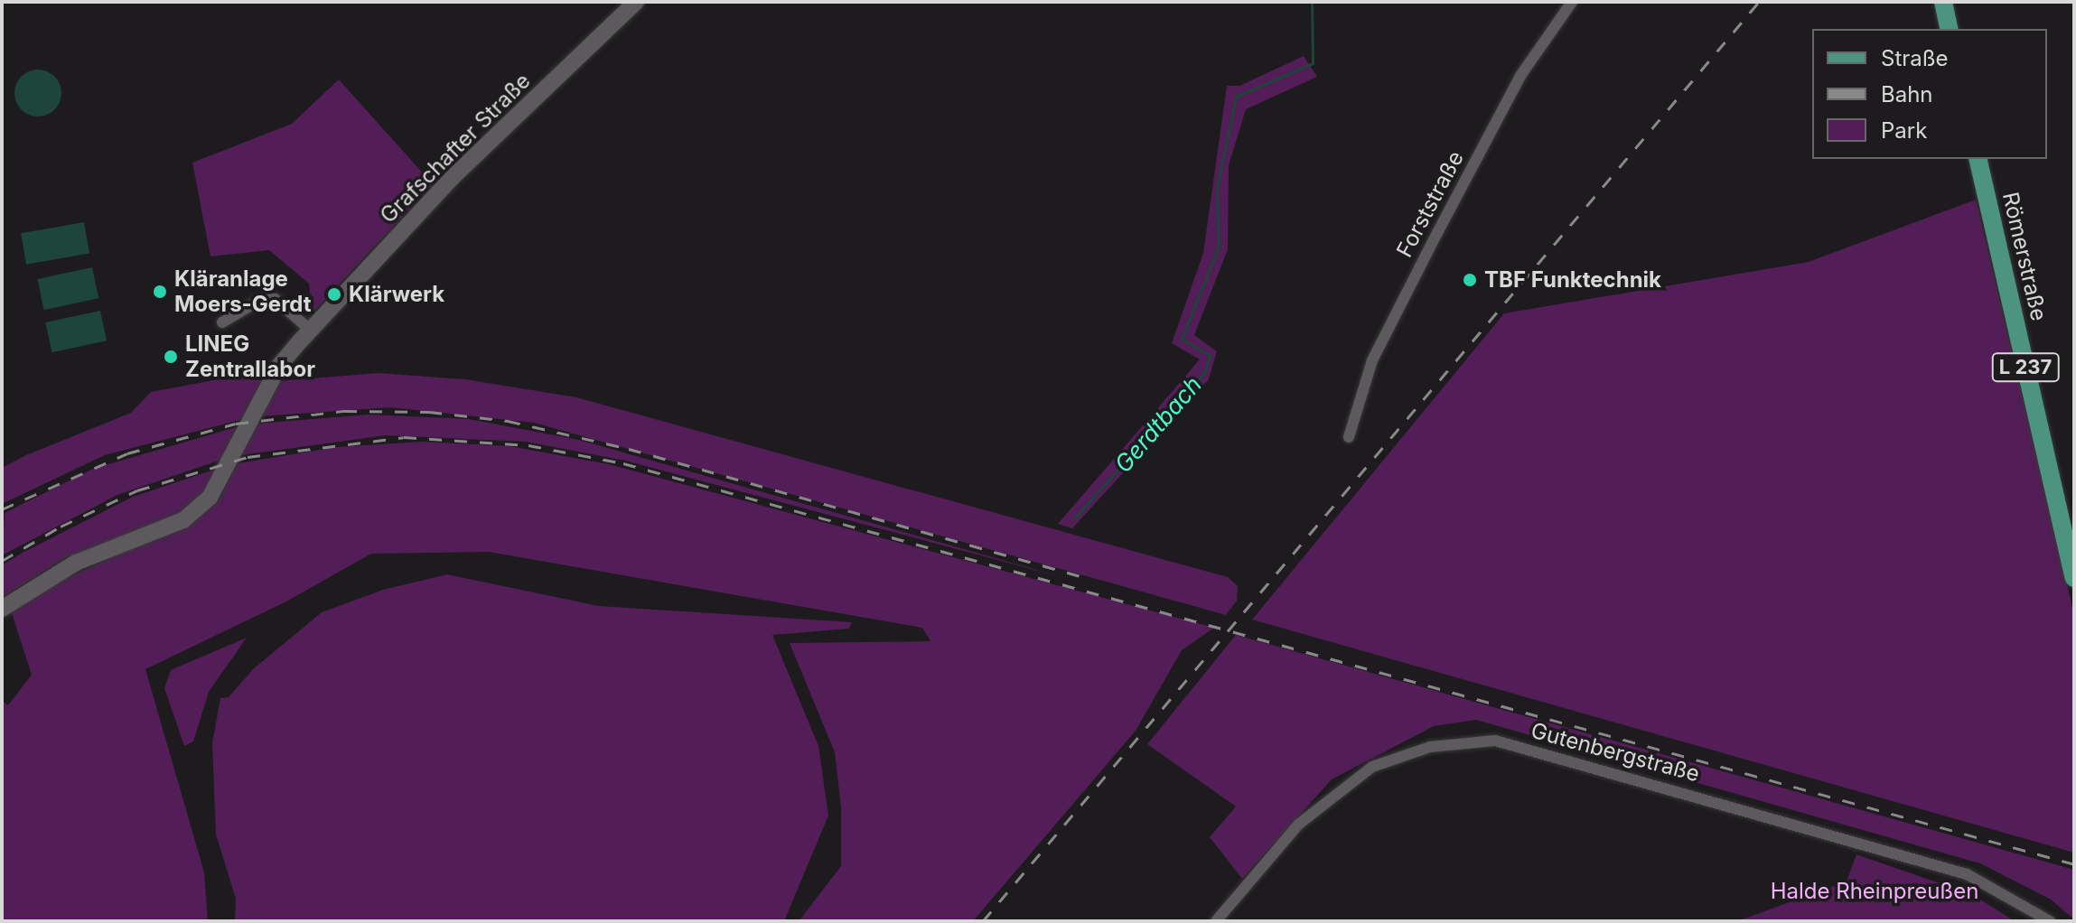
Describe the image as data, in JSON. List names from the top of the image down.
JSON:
{
  "streets": {
    "main road": ["Grafschafter Straße", "Römerstraße", "L 237"],
    "street": ["Forststraße", "Gutenbergstraße"]
  },
  "water": ["Gerdtbach"],
  "parks": ["Halde Rheinpreußen"],
  "places": [
    "TBF Funktechnik",
    "Kläranlage Moers-Gerdt",
    "Klärwerk",
    "LINEG Zentrallabor"
  ],
  "legend": ["Straße", "Bahn", "Park"]
}
